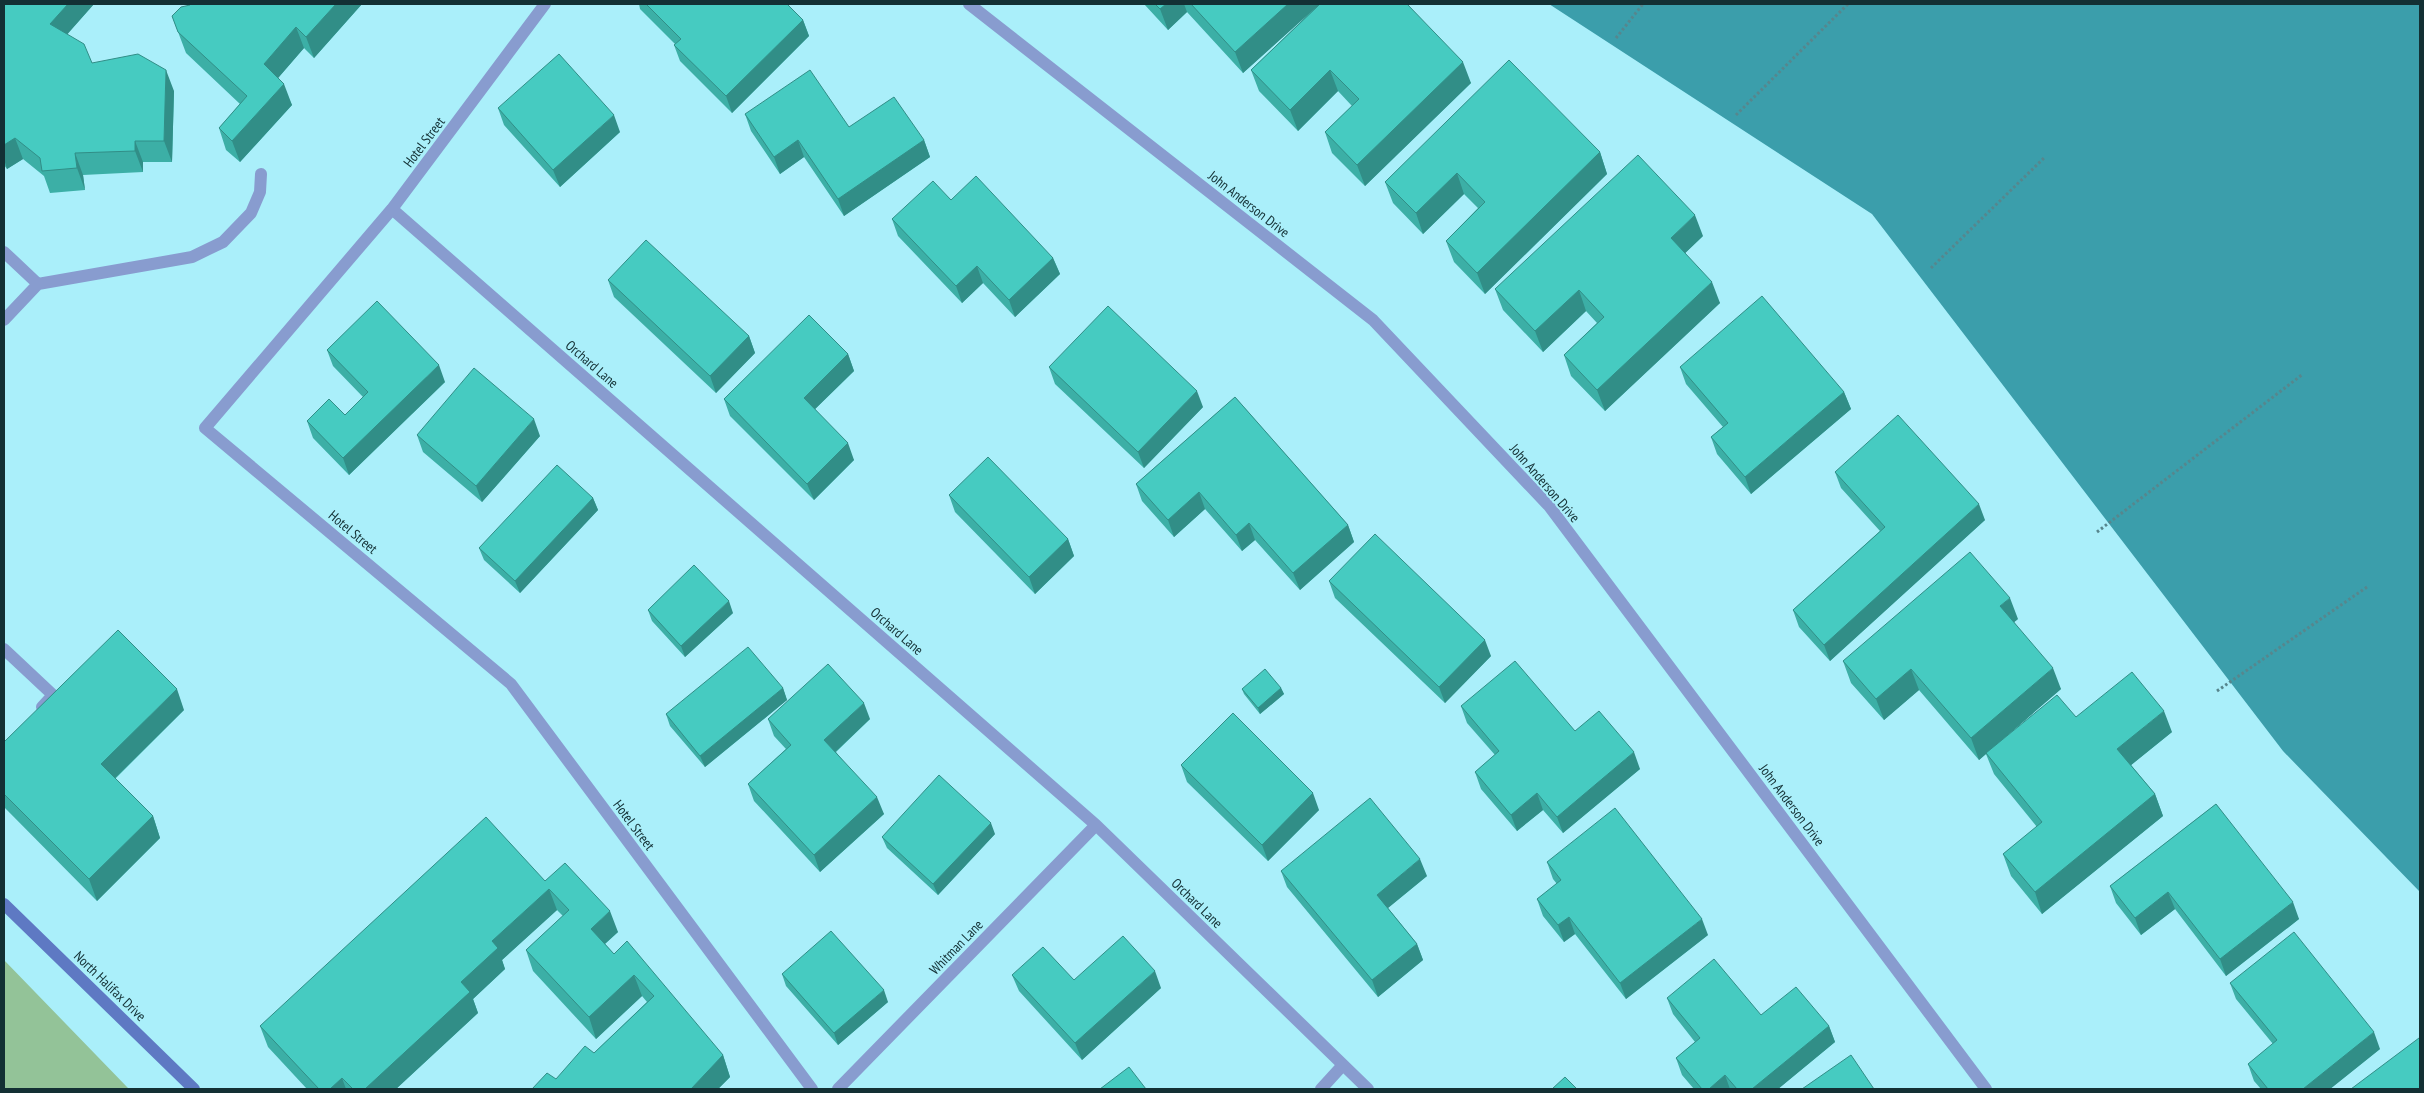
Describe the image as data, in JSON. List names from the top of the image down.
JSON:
{
  "streets": {
    "street": [
      "Hotel Street",
      "John Anderson Drive",
      "Orchard Lane",
      "Whitman Lane",
      "North Halifax Drive"
    ]
  },
  "crossings": [
    ["Hotel Street", "Orchard Lane"],
    ["Orchard Lane", "Whitman Lane"]
  ]
}
